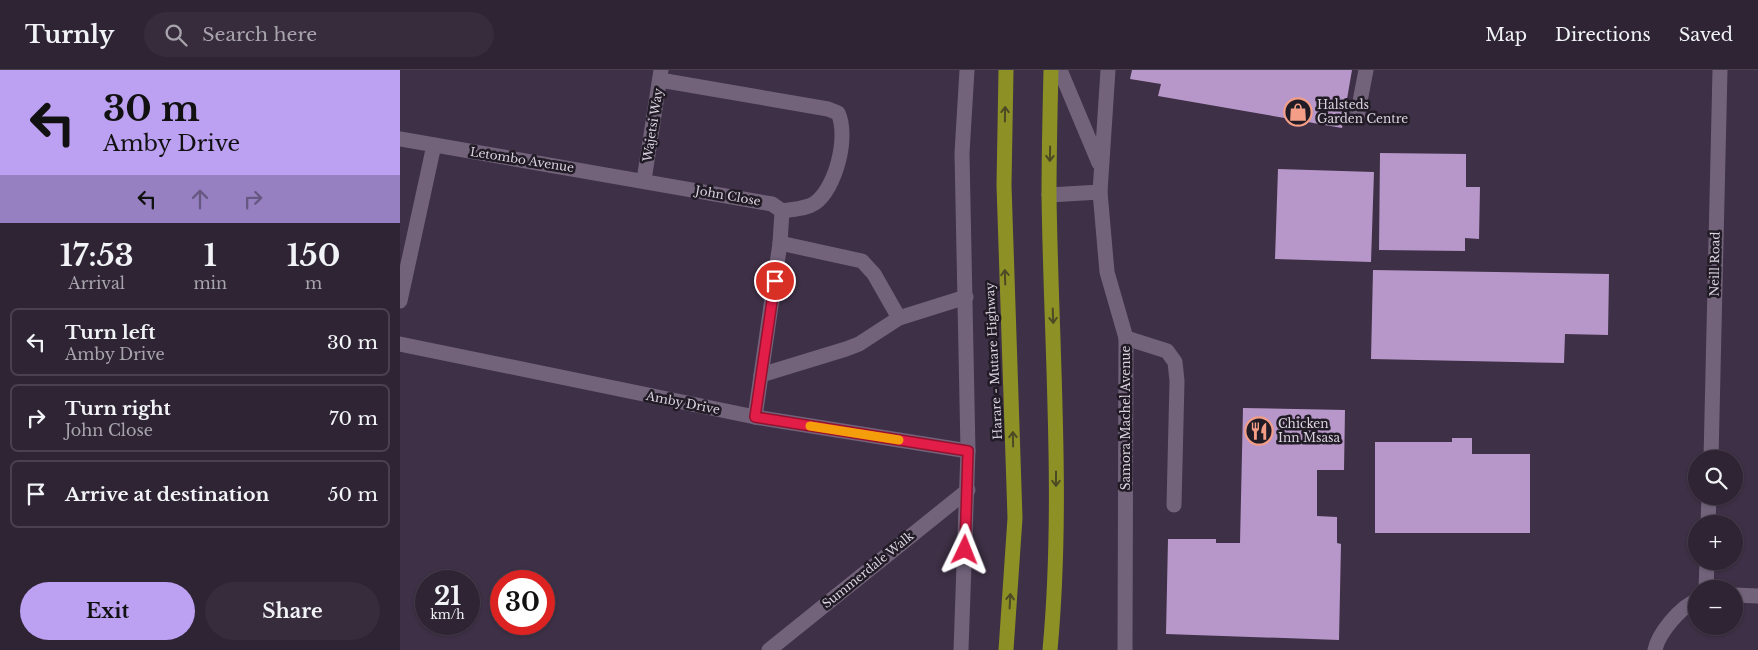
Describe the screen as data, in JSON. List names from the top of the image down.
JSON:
{
  "streets": {
    "highway": ["Harare - Mutare Highway"],
    "street": [
      "Wajetsi Way",
      "Letombo Avenue",
      "John Close",
      "Neill Road",
      "Amby Drive",
      "Samora Machel Avenue",
      "Summerdale Walk"
    ]
  },
  "crossings": [
    ["Wajetsi Way", "Letombo Avenue"],
    ["Wajetsi Way", "John Close"],
    ["Letombo Avenue", "John Close"]
  ],
  "places": {
    "shop": ["Halsteds Garden Centre"],
    "restaurant": ["Chicken Inn Msasa"]
  },
  "page": {
    "header": "Turnly",
    "search": "Search here",
    "nav": ["Map", "Directions", "Saved"],
    "turn": ["30 m", "Amby Drive"],
    "eta": [
      "17:53",
      "Arrival",
      "1",
      "min",
      "150",
      "m"
    ],
    "list": [
      {
        "name": "Turn left",
        "note": "Amby Drive",
        "value": "30 m"
      },
      {
        "name": "Turn right",
        "note": "John Close",
        "value": "70 m"
      },
      {
        "name": "Arrive at destination",
        "value": "50 m"
      }
    ],
    "map_buttons": ["+", "−"],
    "speed": "21 km/h",
    "limit": "30",
    "buttons": ["Exit", "Share"]
  }
}
